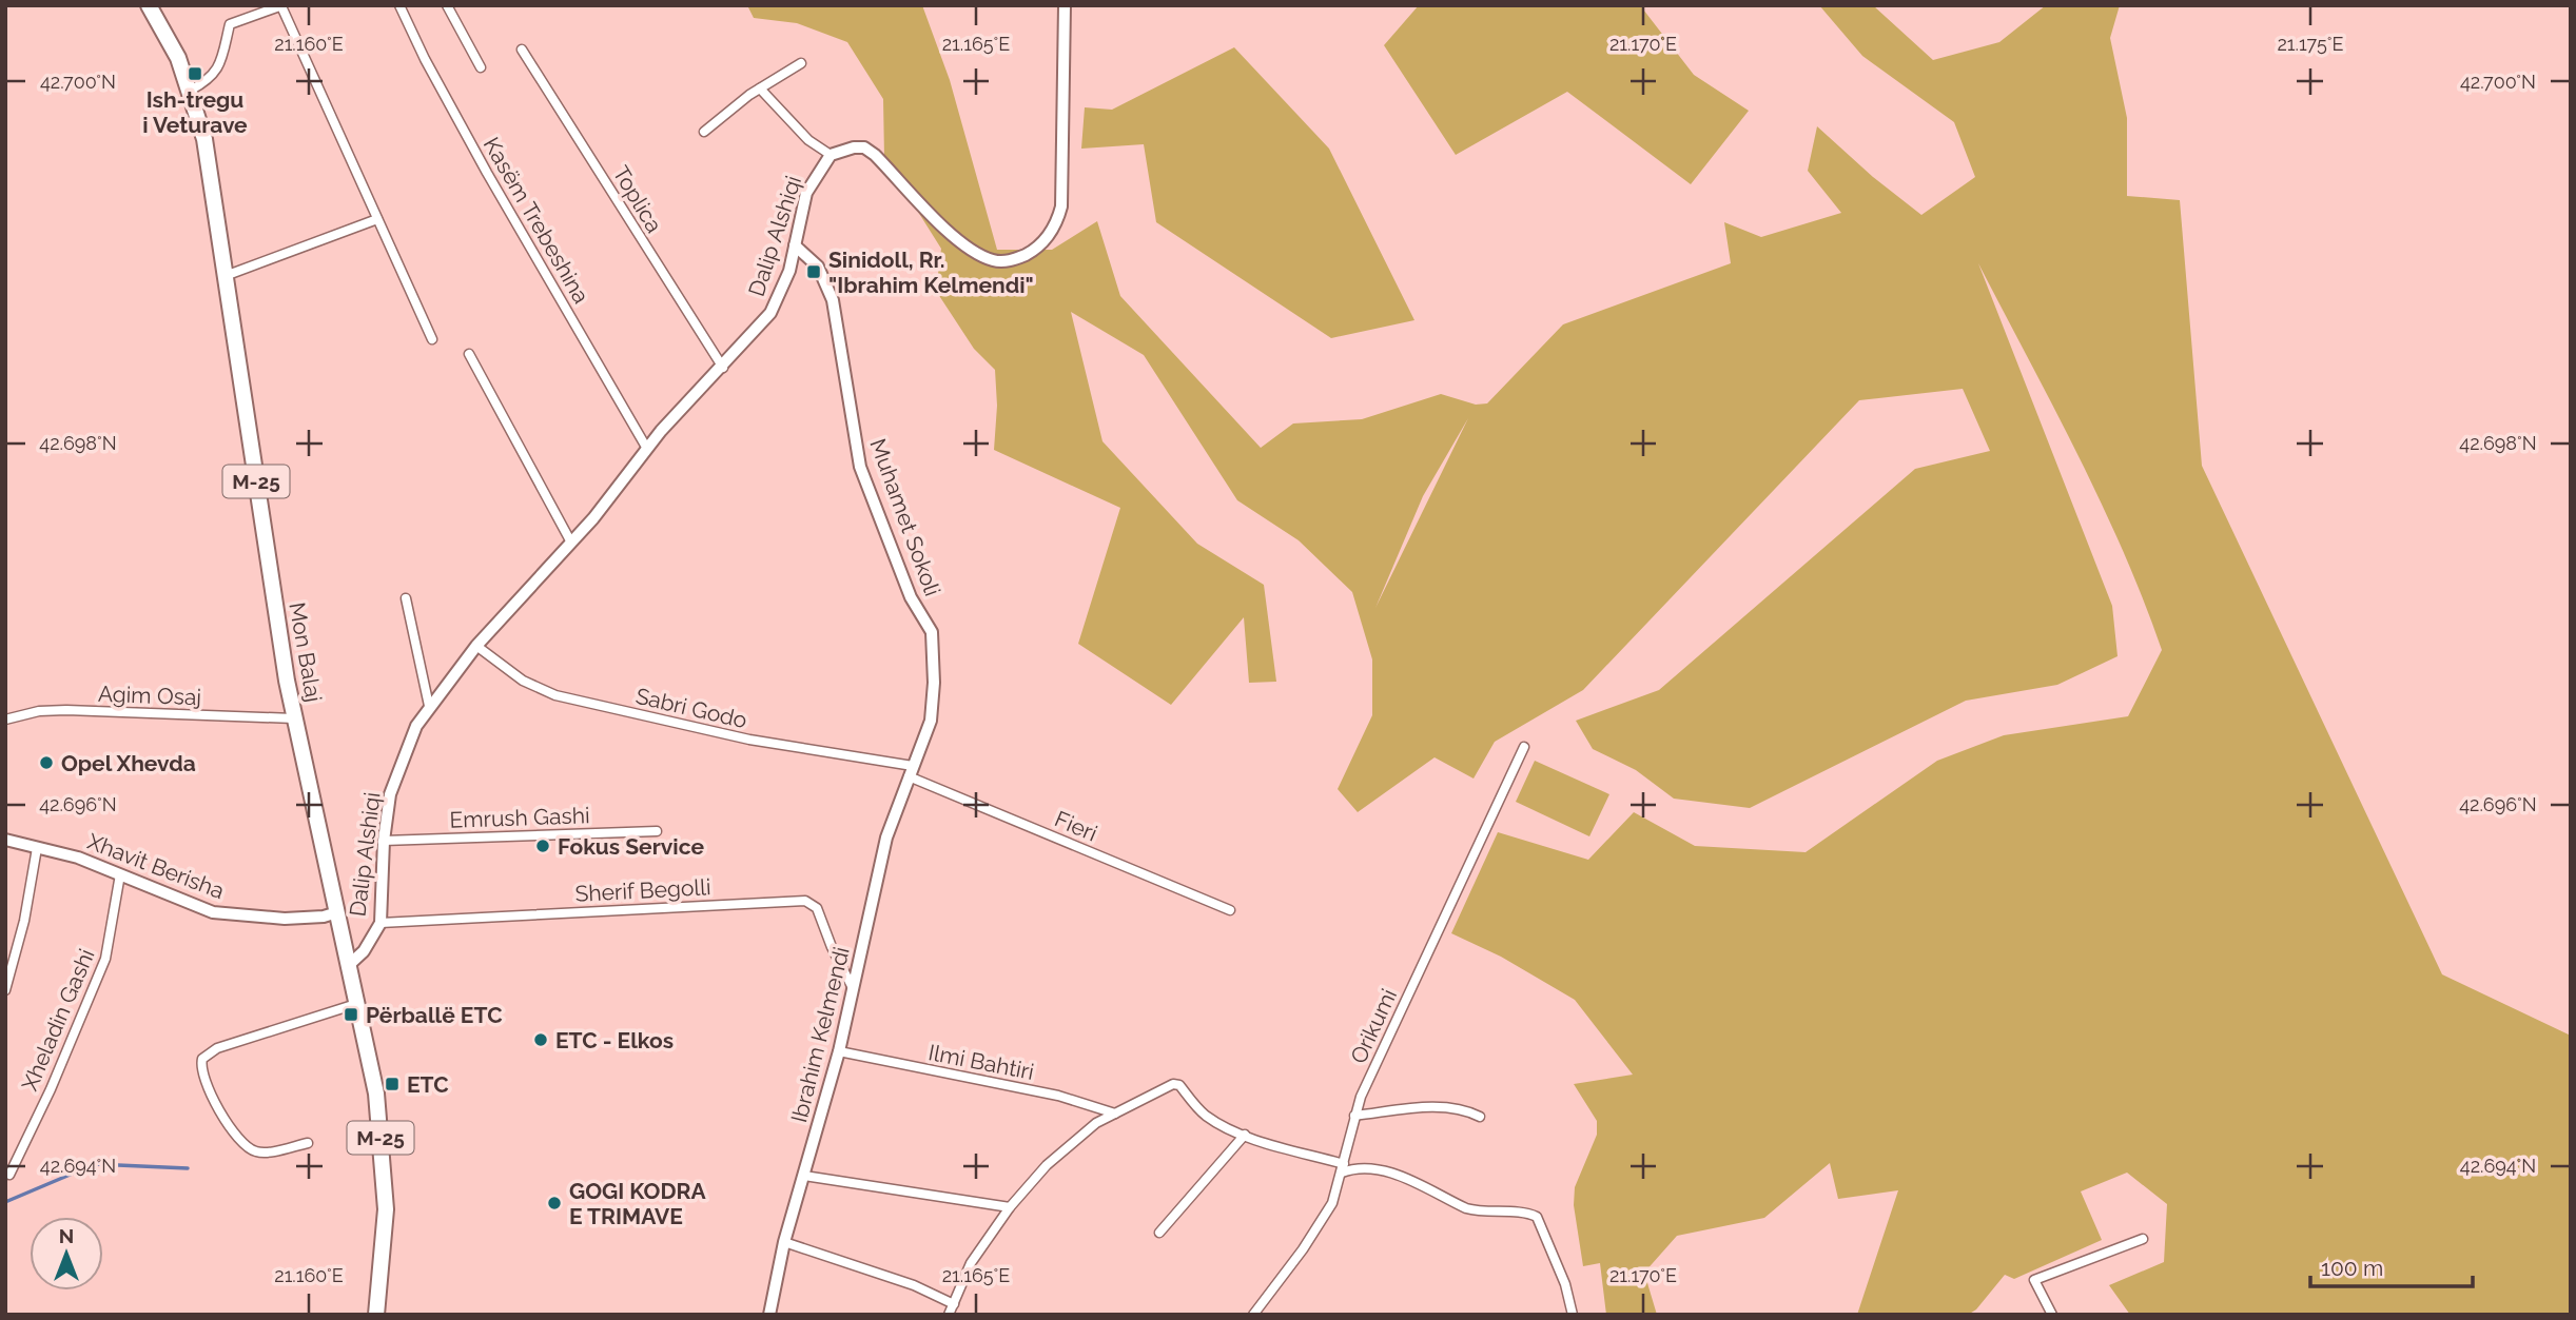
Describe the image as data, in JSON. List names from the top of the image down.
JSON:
{
  "streets": {
    "main road": ["M-25", "Mon Balaj"],
    "street": [
      "Toplica",
      "Kasëm Trebeshina",
      "Dalip Alshiqi",
      "Muhamet Sokoli",
      "Agim Osaj",
      "Sabri Godo",
      "Emrush Gashi",
      "Fieri",
      "Xhavit Berisha",
      "Sherif Begolli",
      "Xheladin Gashi",
      "Orikumi",
      "Ibrahim Kelmendi",
      "Ilmi Bahtiri"
    ]
  },
  "crossings": [
    ["Toplica", "Dalip Alshiqi"],
    ["Kasëm Trebeshina", "Dalip Alshiqi"],
    ["Dalip Alshiqi", "Muhamet Sokoli"],
    ["Dalip Alshiqi", "Mon Balaj"],
    ["Dalip Alshiqi", "Sabri Godo"],
    ["Dalip Alshiqi", "Emrush Gashi"],
    ["Dalip Alshiqi", "Sherif Begolli"],
    ["Muhamet Sokoli", "Sabri Godo"],
    ["Muhamet Sokoli", "Fieri"],
    ["Muhamet Sokoli", "Ibrahim Kelmendi"],
    ["Mon Balaj", "Agim Osaj"],
    ["Mon Balaj", "Xhavit Berisha"],
    ["Sabri Godo", "Fieri"],
    ["Sabri Godo", "Ibrahim Kelmendi"],
    ["Fieri", "Ibrahim Kelmendi"],
    ["Xhavit Berisha", "Xheladin Gashi"],
    ["Sherif Begolli", "Ibrahim Kelmendi"],
    ["Ibrahim Kelmendi", "Ilmi Bahtiri"]
  ],
  "places": {
    "transit": [
      "Ish-tregu i Veturave",
      "Sinidoll, Rr. \"Ibrahim Kelmendi\"",
      "Përballë ETC",
      "ETC"
    ],
    "other": [
      "Opel Xhevda",
      "Fokus Service",
      "ETC - Elkos",
      "GOGI KODRA E TRIMAVE"
    ]
  },
  "scale_bar": "100 m",
  "north": "top",
  "coordinates": [
    "21.160°E",
    "21.165°E",
    "21.170°E",
    "21.175°E",
    "42.700°N",
    "42.698°N",
    "42.696°N",
    "42.694°N"
  ]
}
